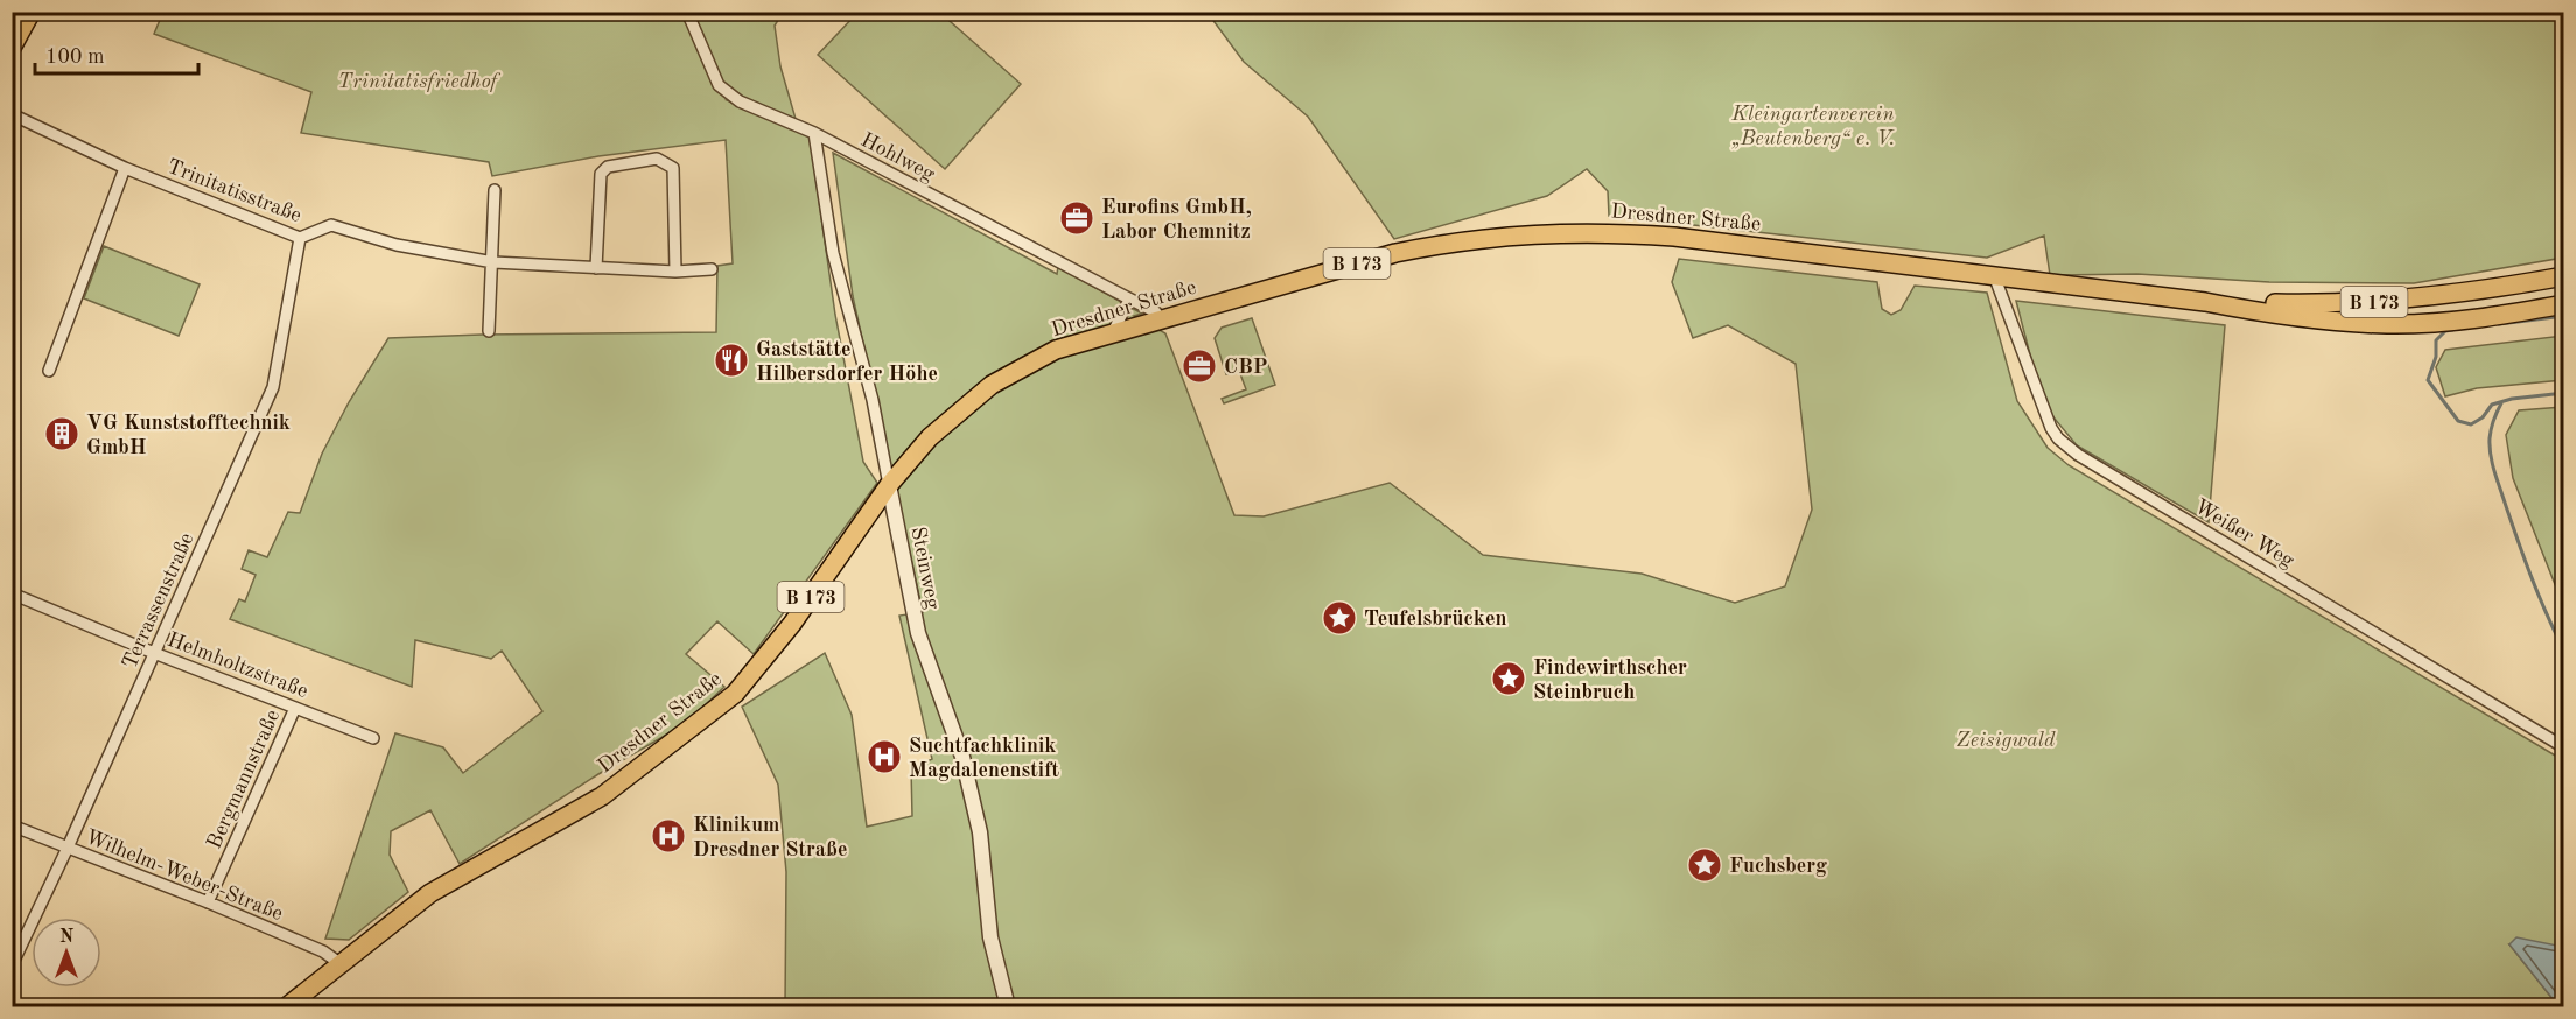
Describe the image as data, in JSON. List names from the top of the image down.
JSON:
{
  "streets": {
    "main road": ["Dresdner Straße", "B 173"],
    "street": [
      "Hohlweg",
      "Trinitatisstraße",
      "Weißer Weg",
      "Steinweg",
      "Terrassenstraße",
      "Helmholtzstraße",
      "Bergmannstraße",
      "Wilhelm-Weber-Straße"
    ]
  },
  "crossings": [
    ["Hohlweg", "Dresdner Straße"],
    ["Hohlweg", "Steinweg"],
    ["Trinitatisstraße", "Terrassenstraße"],
    ["Dresdner Straße", "B 173"],
    ["Dresdner Straße", "Weißer Weg"],
    ["Dresdner Straße", "Steinweg"],
    ["Dresdner Straße", "Wilhelm-Weber-Straße"],
    ["Terrassenstraße", "Helmholtzstraße"],
    ["Terrassenstraße", "Wilhelm-Weber-Straße"],
    ["Helmholtzstraße", "Bergmannstraße"],
    ["Bergmannstraße", "Wilhelm-Weber-Straße"]
  ],
  "parks": ["Trinitatisfriedhof", "Kleingartenverein „Beutenberg“ e. V.", "Zeisigwald"],
  "places": {
    "office": ["Eurofins GmbH, Labor Chemnitz", "CBP"],
    "restaurant": ["Gaststätte Hilbersdorfer Höhe"],
    "building": ["VG Kunststofftechnik GmbH"],
    "place": ["Teufelsbrücken", "Findewirthscher Steinbruch", "Fuchsberg"],
    "hospital": ["Suchtfachklinik Magdalenenstift", "Klinikum Dresdner Straße"]
  },
  "scale_bar": "100 m",
  "north": "top"
}
